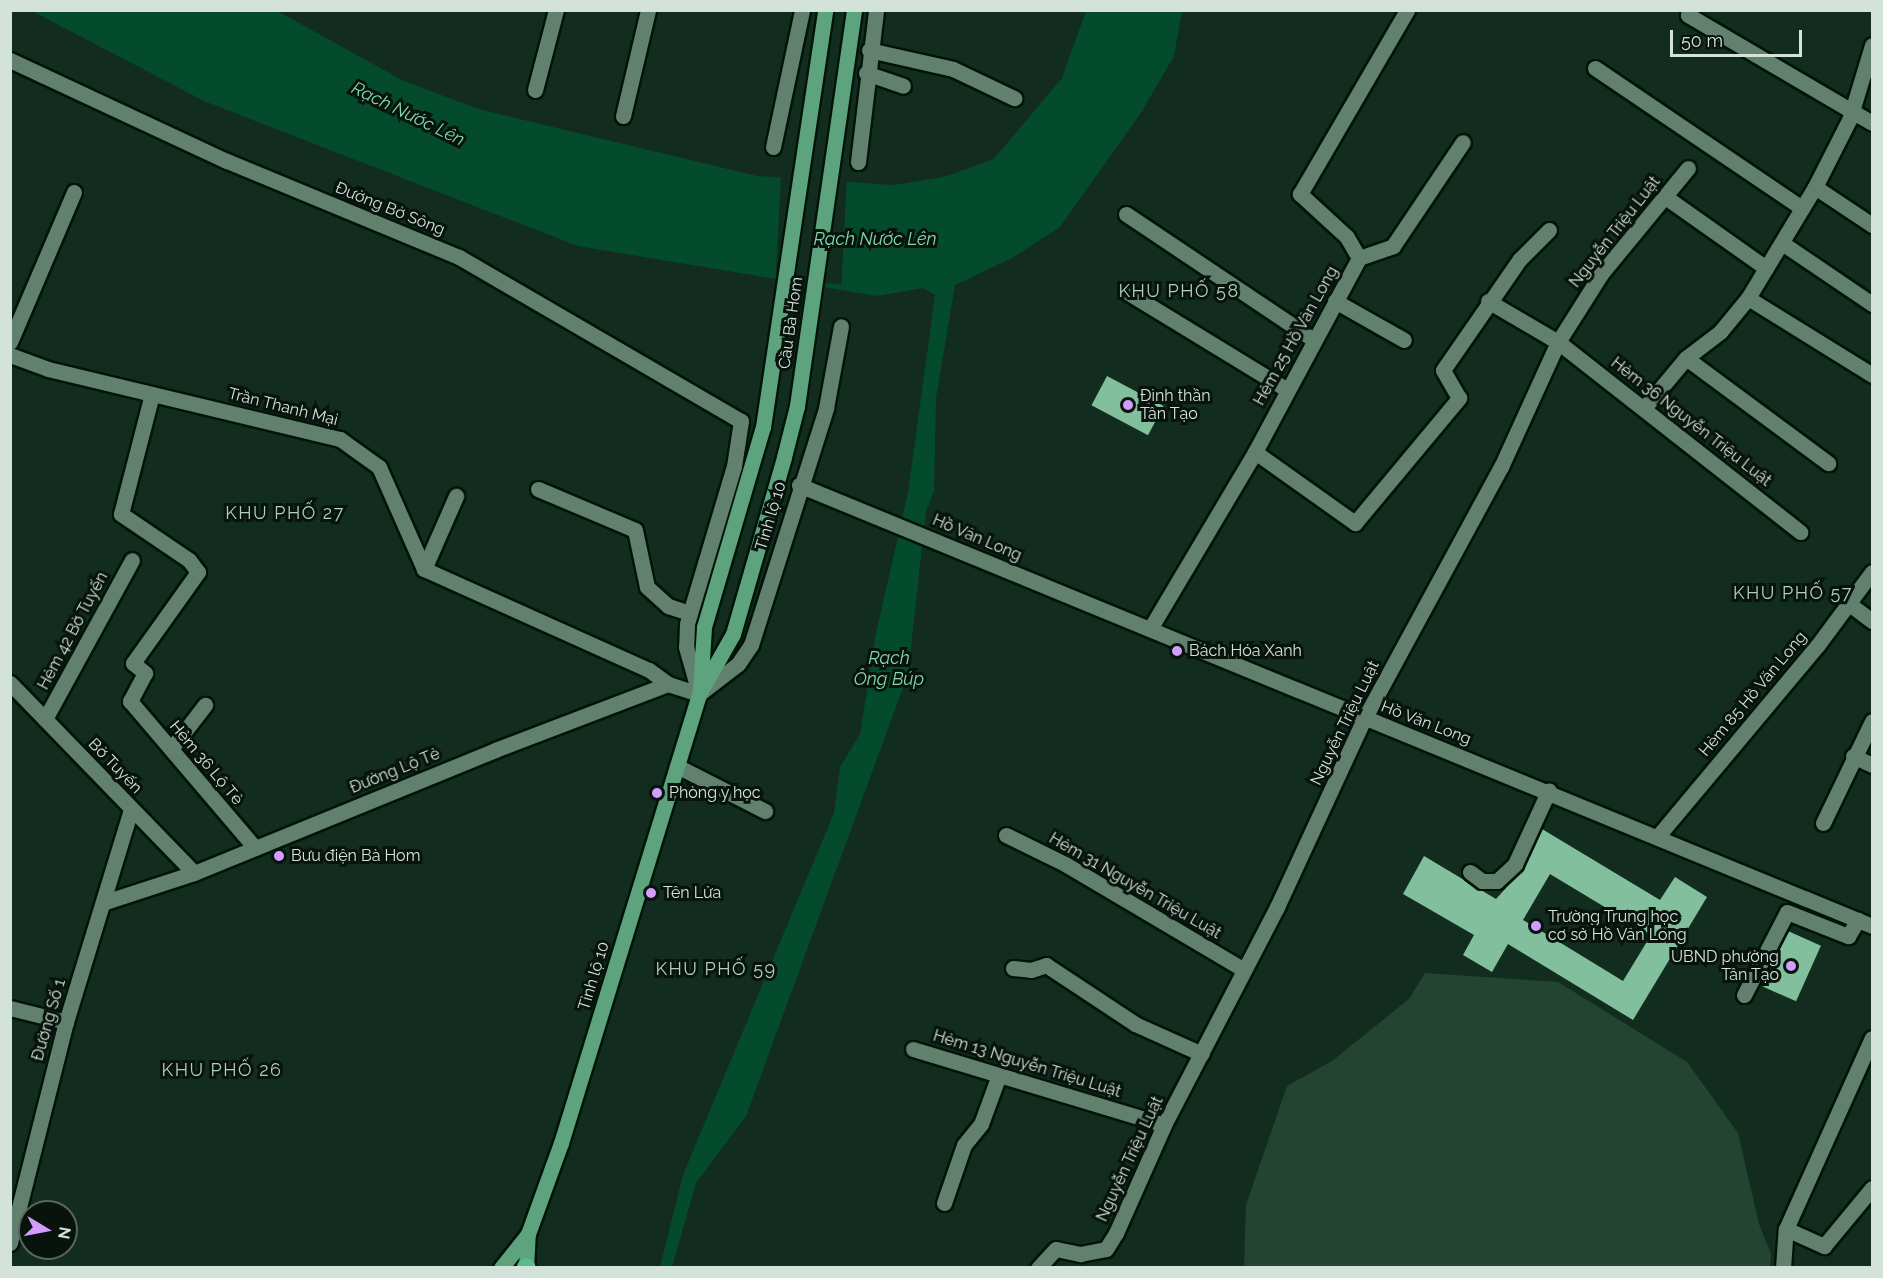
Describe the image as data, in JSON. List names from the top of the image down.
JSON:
{
  "streets": {
    "main road": ["Cầu Bà Hom", "Tỉnh lộ 10"],
    "street": [
      "Đường Bờ Sông",
      "Nguyễn Triệu Luật",
      "Hẻm 25 Hồ Văn Long",
      "Trần Thanh Mại",
      "Hẻm 36 Nguyễn Triệu Luật",
      "Hồ Văn Long",
      "Hẻm 42 Bờ Tuyến",
      "Hẻm 85 Hồ Văn Long",
      "Hẻm 36 Lộ Tẻ",
      "Bờ Tuyến",
      "Đường Lộ Tẻ",
      "Hẻm 31 Nguyễn Triệu Luật",
      "Đường Số 1",
      "Hẻm 13 Nguyễn Triệu Luật"
    ]
  },
  "crossings": [
    ["Nguyễn Triệu Luật", "Hẻm 36 Nguyễn Triệu Luật"],
    ["Nguyễn Triệu Luật", "Hồ Văn Long"],
    ["Nguyễn Triệu Luật", "Hẻm 31 Nguyễn Triệu Luật"],
    ["Nguyễn Triệu Luật", "Hẻm 13 Nguyễn Triệu Luật"],
    ["Cầu Bà Hom", "Tỉnh lộ 10"],
    ["Hẻm 25 Hồ Văn Long", "Hồ Văn Long"],
    ["Trần Thanh Mại", "Hẻm 36 Lộ Tẻ"],
    ["Tỉnh lộ 10", "Hồ Văn Long"],
    ["Hồ Văn Long", "Hẻm 85 Hồ Văn Long"],
    ["Hẻm 42 Bờ Tuyến", "Bờ Tuyến"],
    ["Hẻm 36 Lộ Tẻ", "Đường Lộ Tẻ"],
    ["Bờ Tuyến", "Đường Lộ Tẻ"],
    ["Bờ Tuyến", "Đường Số 1"],
    ["Đường Lộ Tẻ", "Đường Số 1"]
  ],
  "districts": [
    "KHU PHỐ 58",
    "KHU PHỐ 27",
    "KHU PHỐ 57",
    "KHU PHỐ 59",
    "KHU PHỐ 26"
  ],
  "water": ["Rạch Nước Lên", "Rạch Ông Búp"],
  "places": [
    "Đình thần Tân Tạo",
    "Bách Hóa Xanh",
    "Phòng y học",
    "Bưu điện Bà Hom",
    "Tên Lửa",
    "Trường Trung học cơ sở Hồ Văn Long",
    "UBND phường Tân Tạo"
  ],
  "scale_bar": "50 m",
  "north": "right"
}
